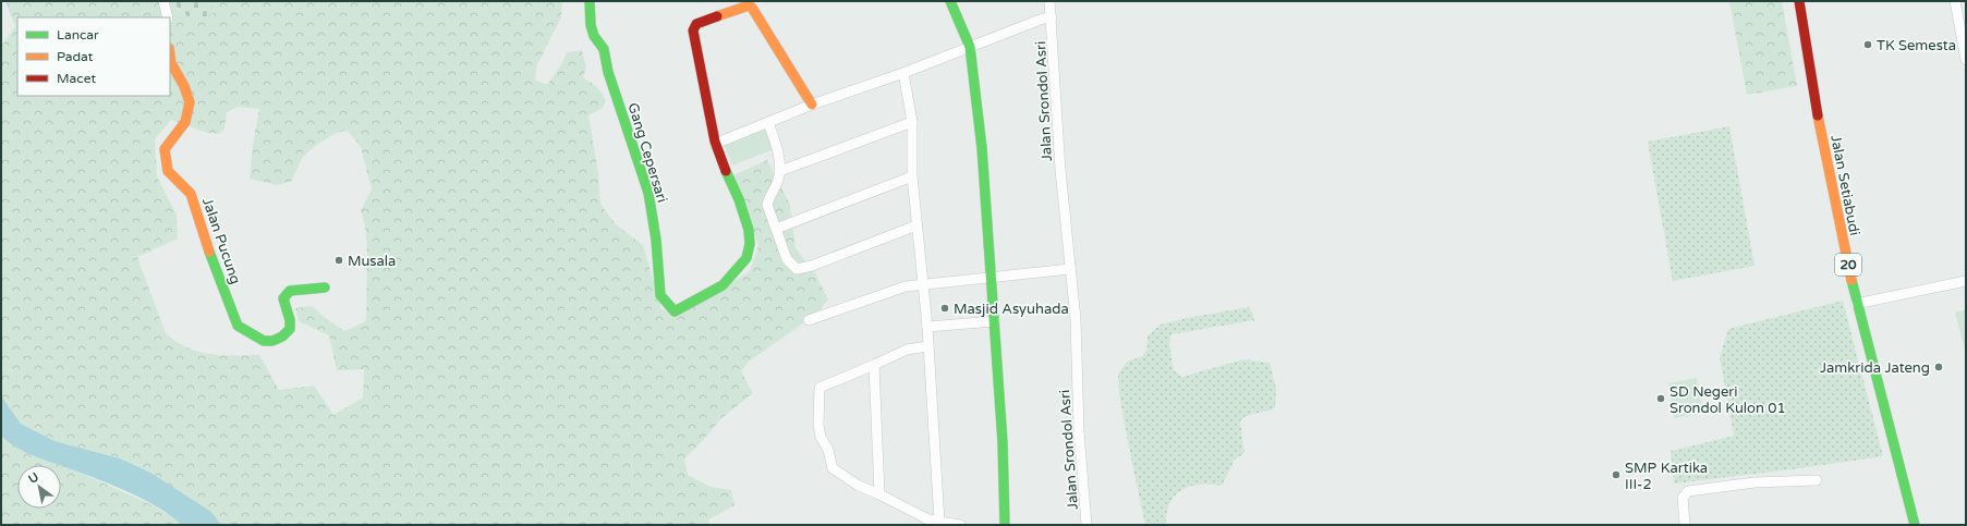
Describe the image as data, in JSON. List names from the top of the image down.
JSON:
{
  "streets": {
    "main road": [
      "Gang Cepersari",
      "Jalan Setiabudi",
      "Jalan Pucung",
      "20"
    ],
    "street": ["Jalan Srondol Asri"]
  },
  "crossings": [
    ["Jalan Srondol Asri", "Gang Cepersari"]
  ],
  "places": [
    "TK Semesta",
    "Musala",
    "Masjid Asyuhada",
    "Jamkrida Jateng",
    "SD Negeri Srondol Kulon 01",
    "SMP Kartika III-2"
  ],
  "legend": ["Lancar", "Padat", "Macet"],
  "north": "top left"
}
